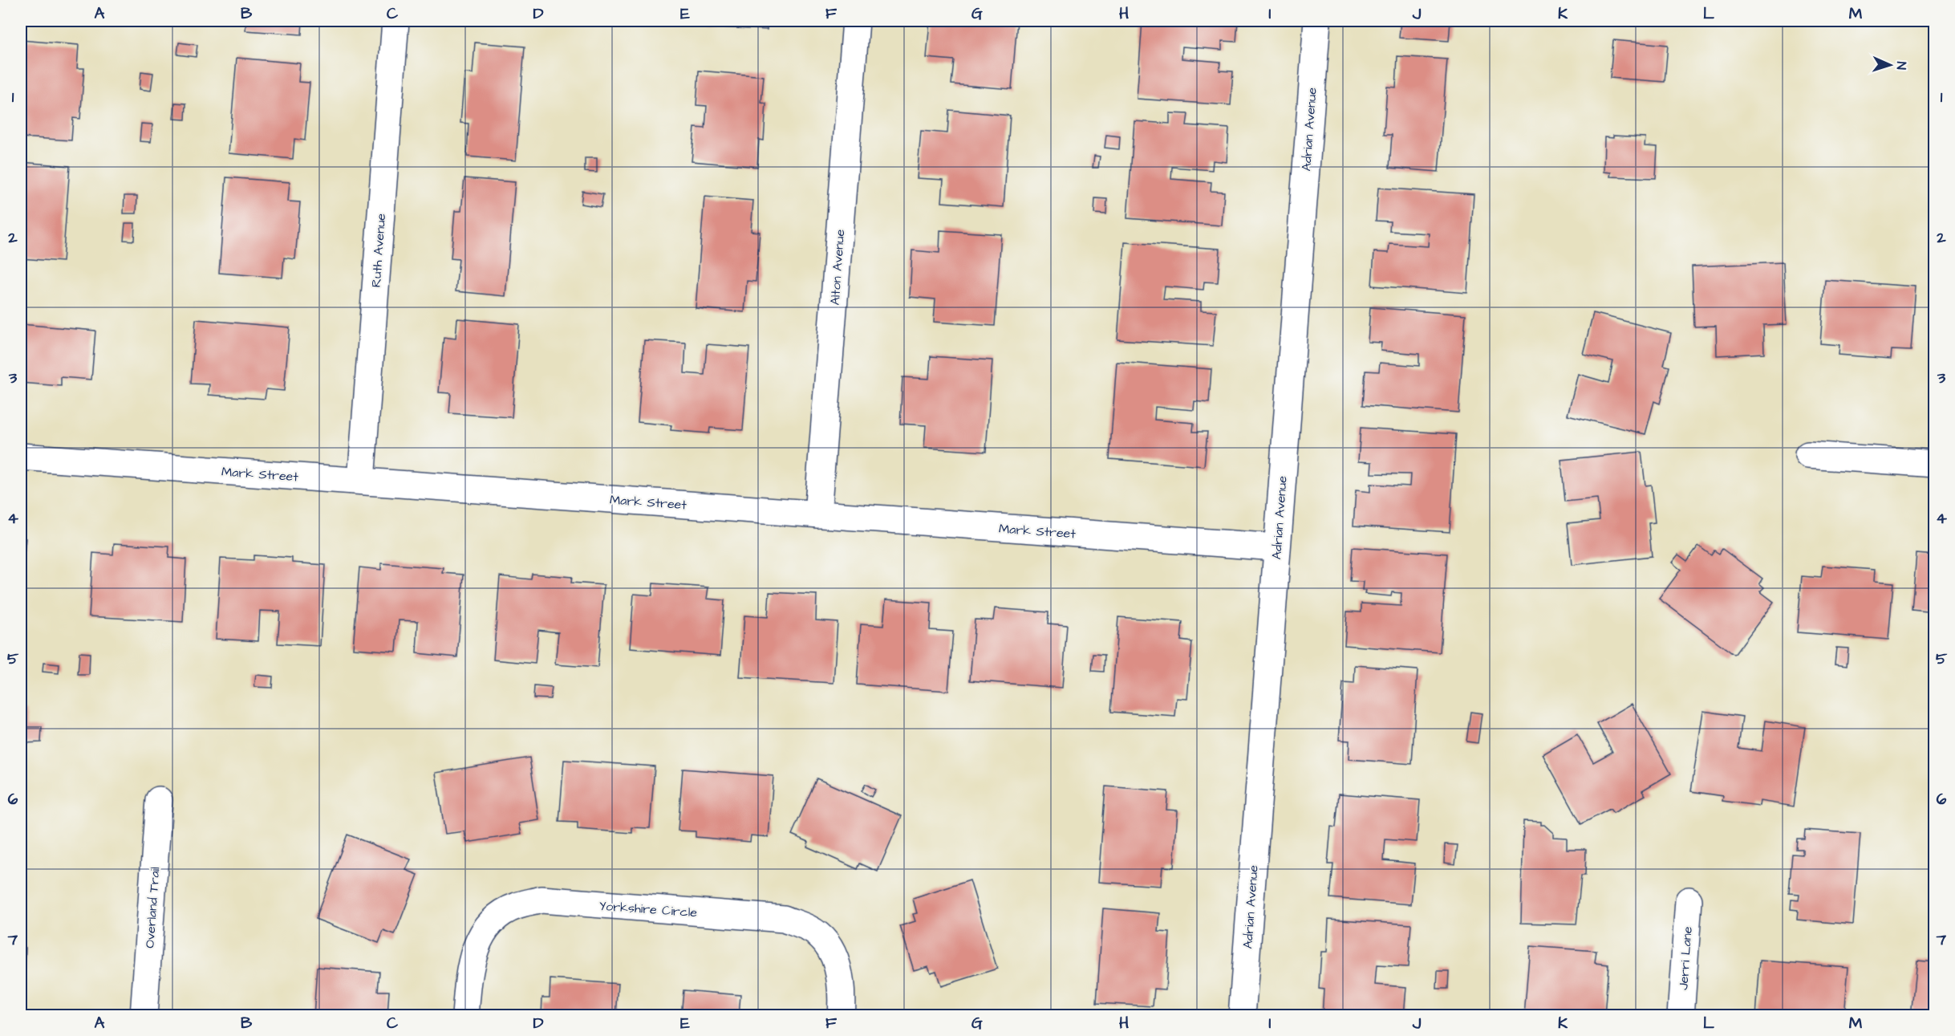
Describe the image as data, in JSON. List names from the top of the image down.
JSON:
{
  "streets": {
    "street": [
      "Adrian Avenue",
      "Ruth Avenue",
      "Alton Avenue",
      "Mark Street",
      "Overland Trail",
      "Yorkshire Circle",
      "Jerri Lane"
    ]
  },
  "crossings": [
    ["Adrian Avenue", "Mark Street"],
    ["Ruth Avenue", "Mark Street"],
    ["Alton Avenue", "Mark Street"]
  ],
  "north": "right",
  "grid": {
    "columns": [
      "A",
      "B",
      "C",
      "D",
      "E",
      "F",
      "G",
      "H",
      "I",
      "J",
      "K",
      "L",
      "M"
    ],
    "rows": [
      "1",
      "2",
      "3",
      "4",
      "5",
      "6",
      "7"
    ]
  }
}
